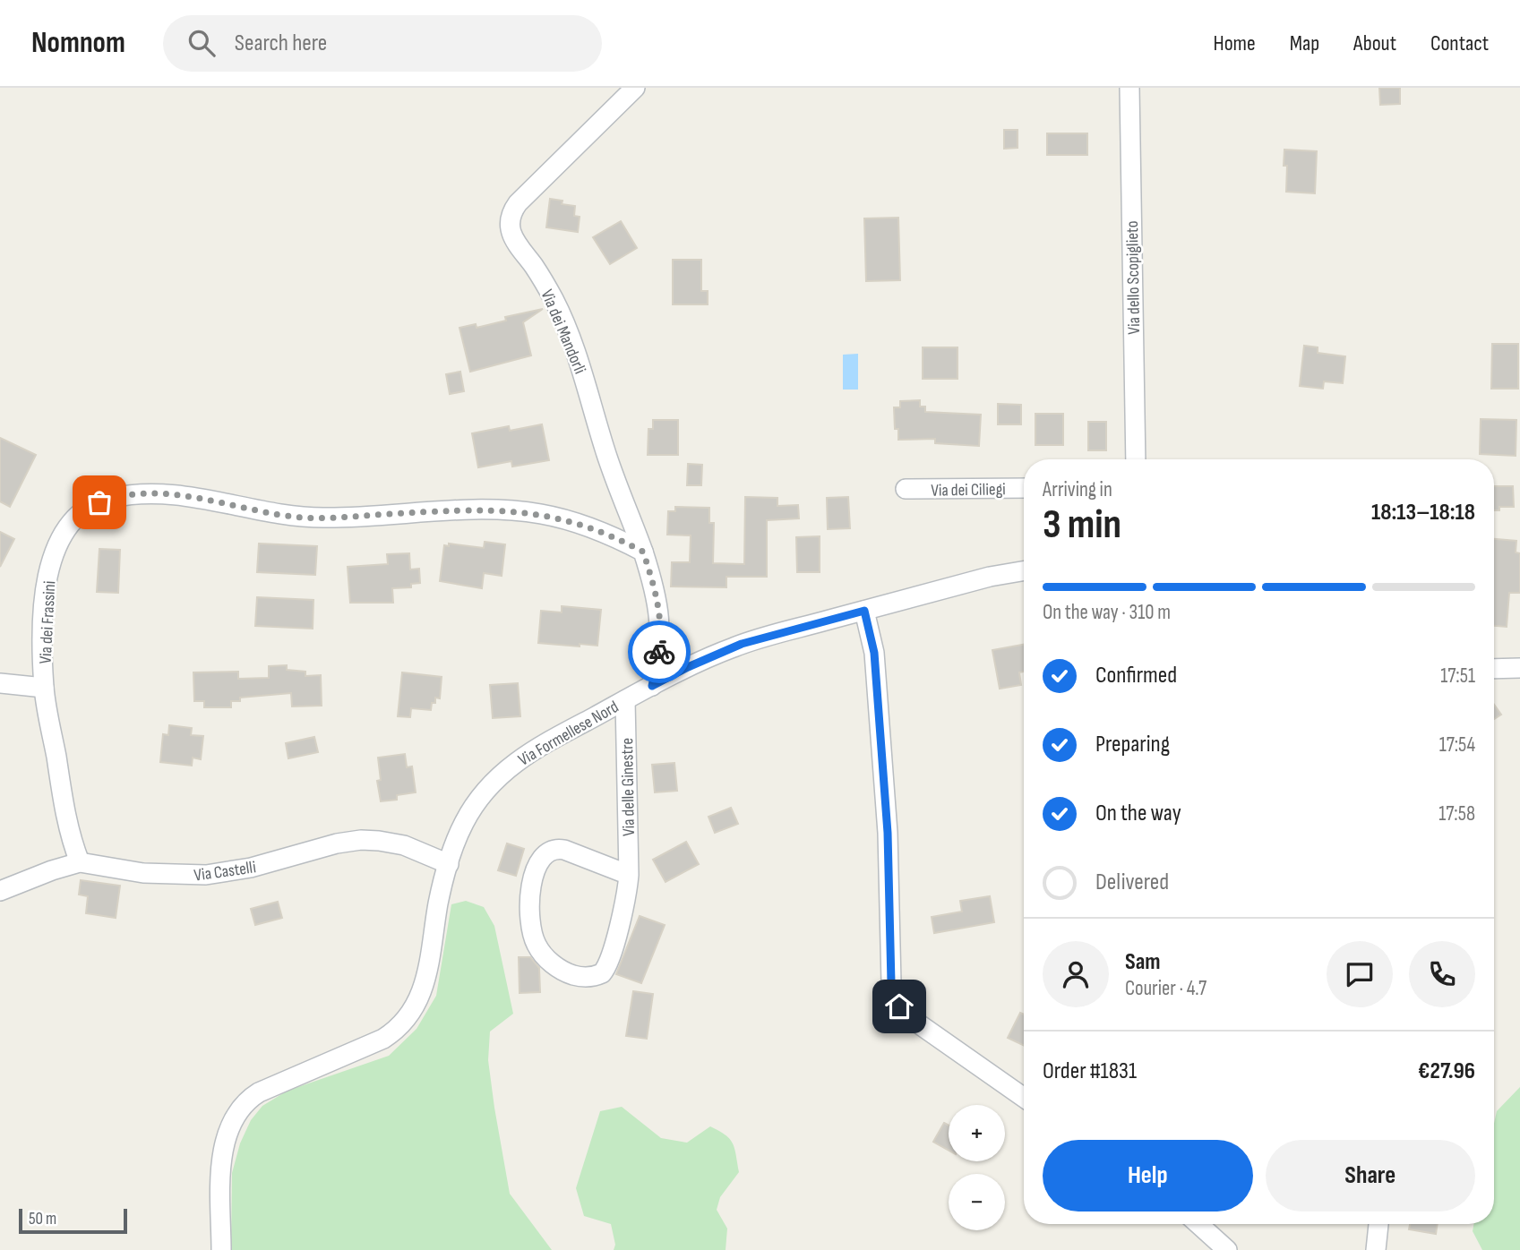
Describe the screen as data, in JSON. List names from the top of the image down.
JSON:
{
  "streets": {
    "street": [
      "Via dello Scopiglieto",
      "Via dei Mandorli",
      "Via dei Ciliegi",
      "Via dei Frassini",
      "Via Formellese Nord",
      "Via delle Ginestre",
      "Via Castelli"
    ]
  },
  "crossings": [
    ["Via dei Mandorli", "Via dei Frassini"],
    ["Via dei Mandorli", "Via Formellese Nord"],
    ["Via dei Frassini", "Via Castelli"],
    ["Via Formellese Nord", "Via delle Ginestre"],
    ["Via Formellese Nord", "Via Castelli"]
  ],
  "scale_bar": "50 m",
  "page": {
    "header": "Nomnom",
    "search": "Search here",
    "nav": [
      "Home",
      "Map",
      "About",
      "Contact"
    ],
    "heading": ["3 min", "Arriving in", "18:13–18:18"],
    "panel": [
      "Sam",
      "Courier · 4.7",
      "Order #1831",
      "€27.96"
    ],
    "bar": "On the way · 310 m",
    "list": [
      ["Confirmed", "17:51"],
      ["Preparing", "17:54"],
      ["On the way", "17:58"],
      "Delivered"
    ],
    "map_buttons": ["+", "−"],
    "buttons": ["Help", "Share"],
    "scale": "50 m"
  }
}
